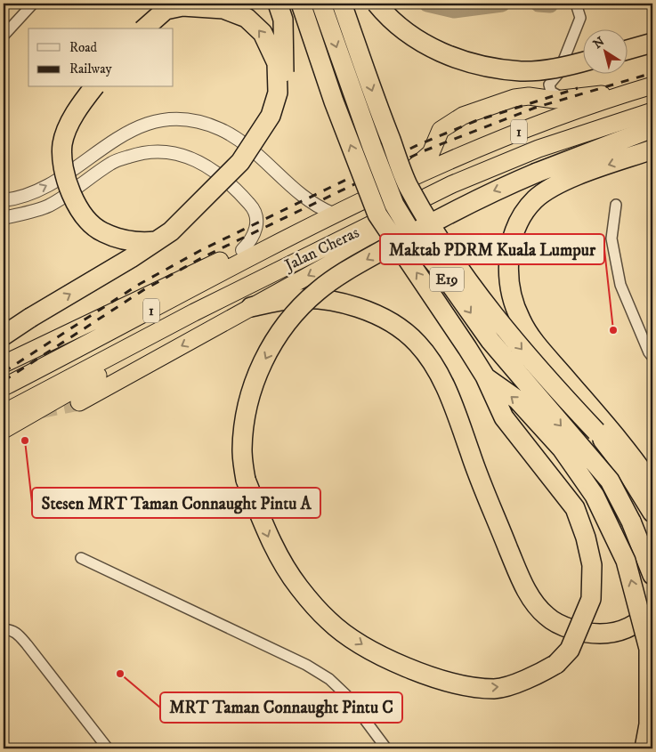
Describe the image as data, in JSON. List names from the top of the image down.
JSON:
{
  "streets": {
    "highway": ["1", "Jalan Cheras", "E19"]
  },
  "places": ["Maktab PDRM Kuala Lumpur", "Stesen MRT Taman Connaught Pintu A", "MRT Taman Connaught Pintu C"],
  "legend": ["Road", "Railway"],
  "north": "top left"
}
